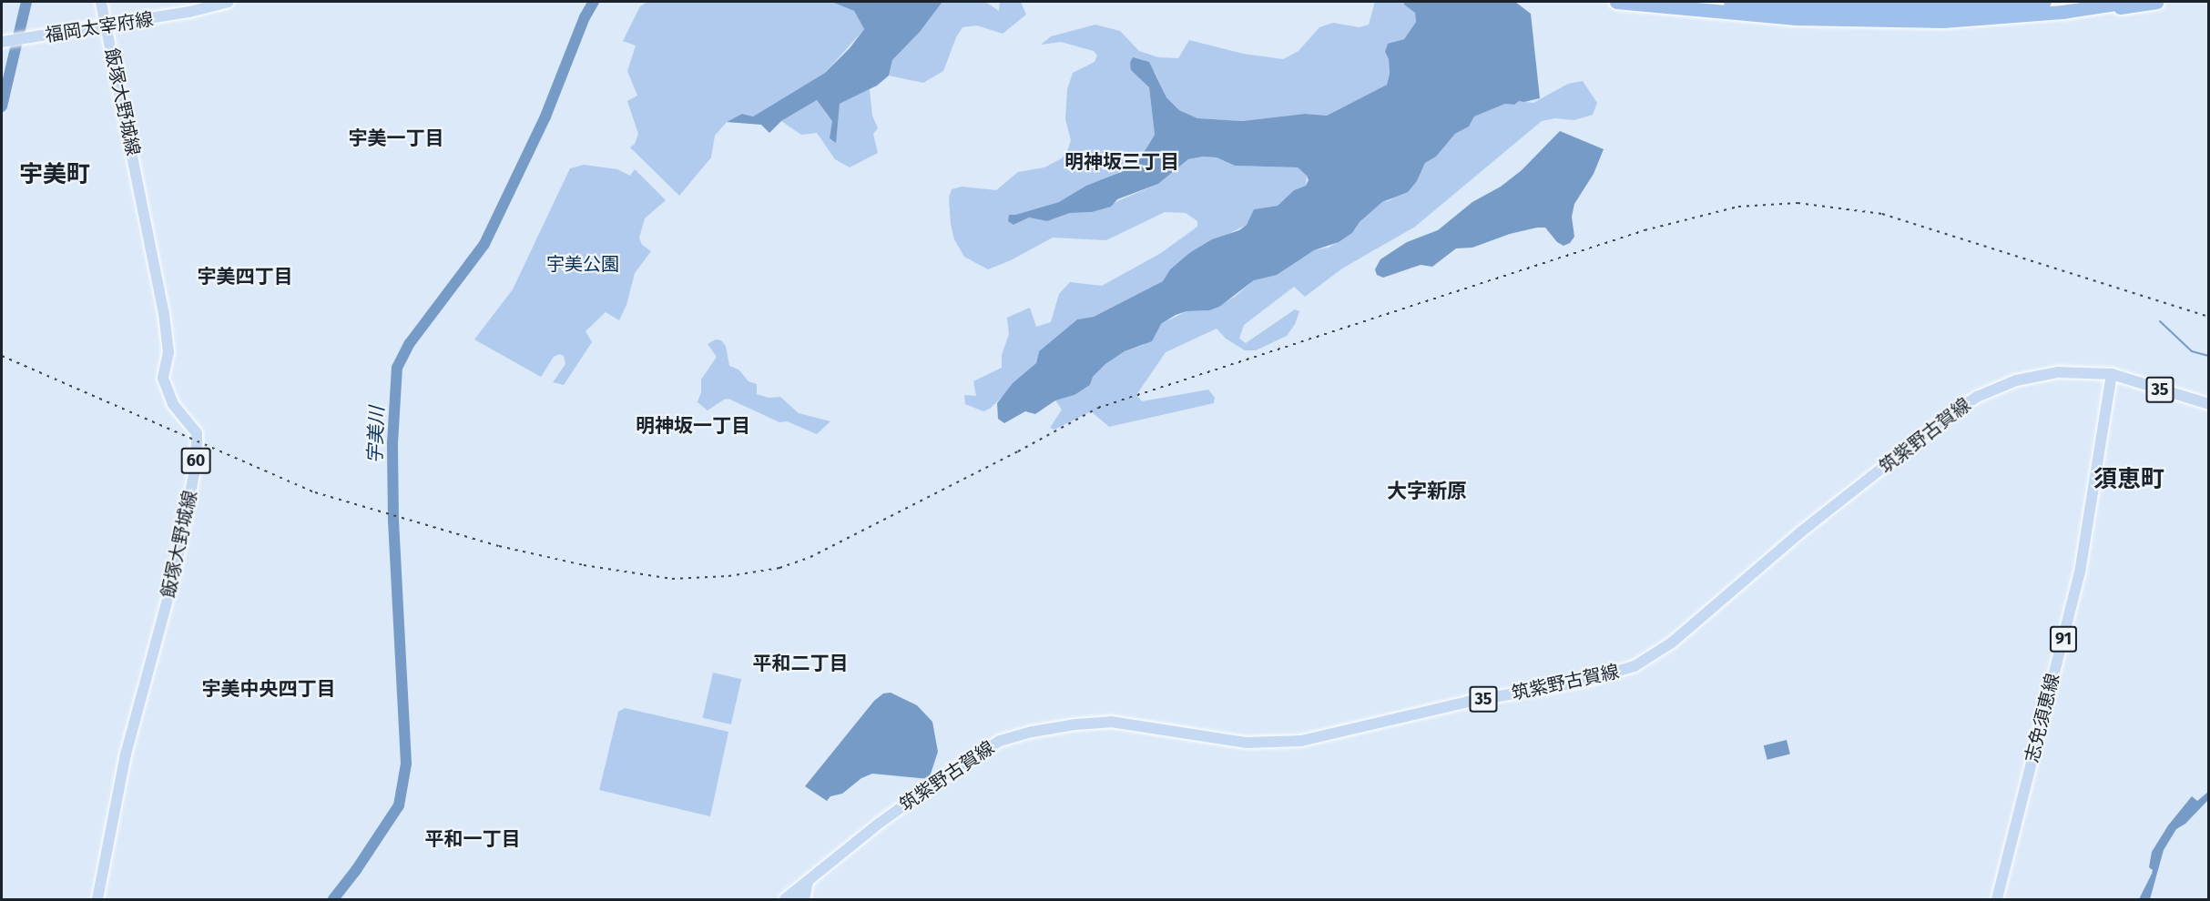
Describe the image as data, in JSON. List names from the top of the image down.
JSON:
{
  "streets": {
    "main road": [
      "福岡太宰府線",
      "飯塚大野城線",
      "35",
      "筑紫野古賀線",
      "60",
      "91",
      "志免須恵線"
    ]
  },
  "crossings": [
    ["福岡太宰府線", "飯塚大野城線"],
    ["筑紫野古賀線", "志免須恵線"]
  ],
  "districts": [
    "宇美一丁目",
    "明神坂三丁目",
    "宇美町",
    "宇美四丁目",
    "明神坂一丁目",
    "須恵町",
    "大字新原",
    "平和二丁目",
    "宇美中央四丁目",
    "平和一丁目"
  ],
  "water": ["宇美川"],
  "parks": ["宇美公園"]
}
